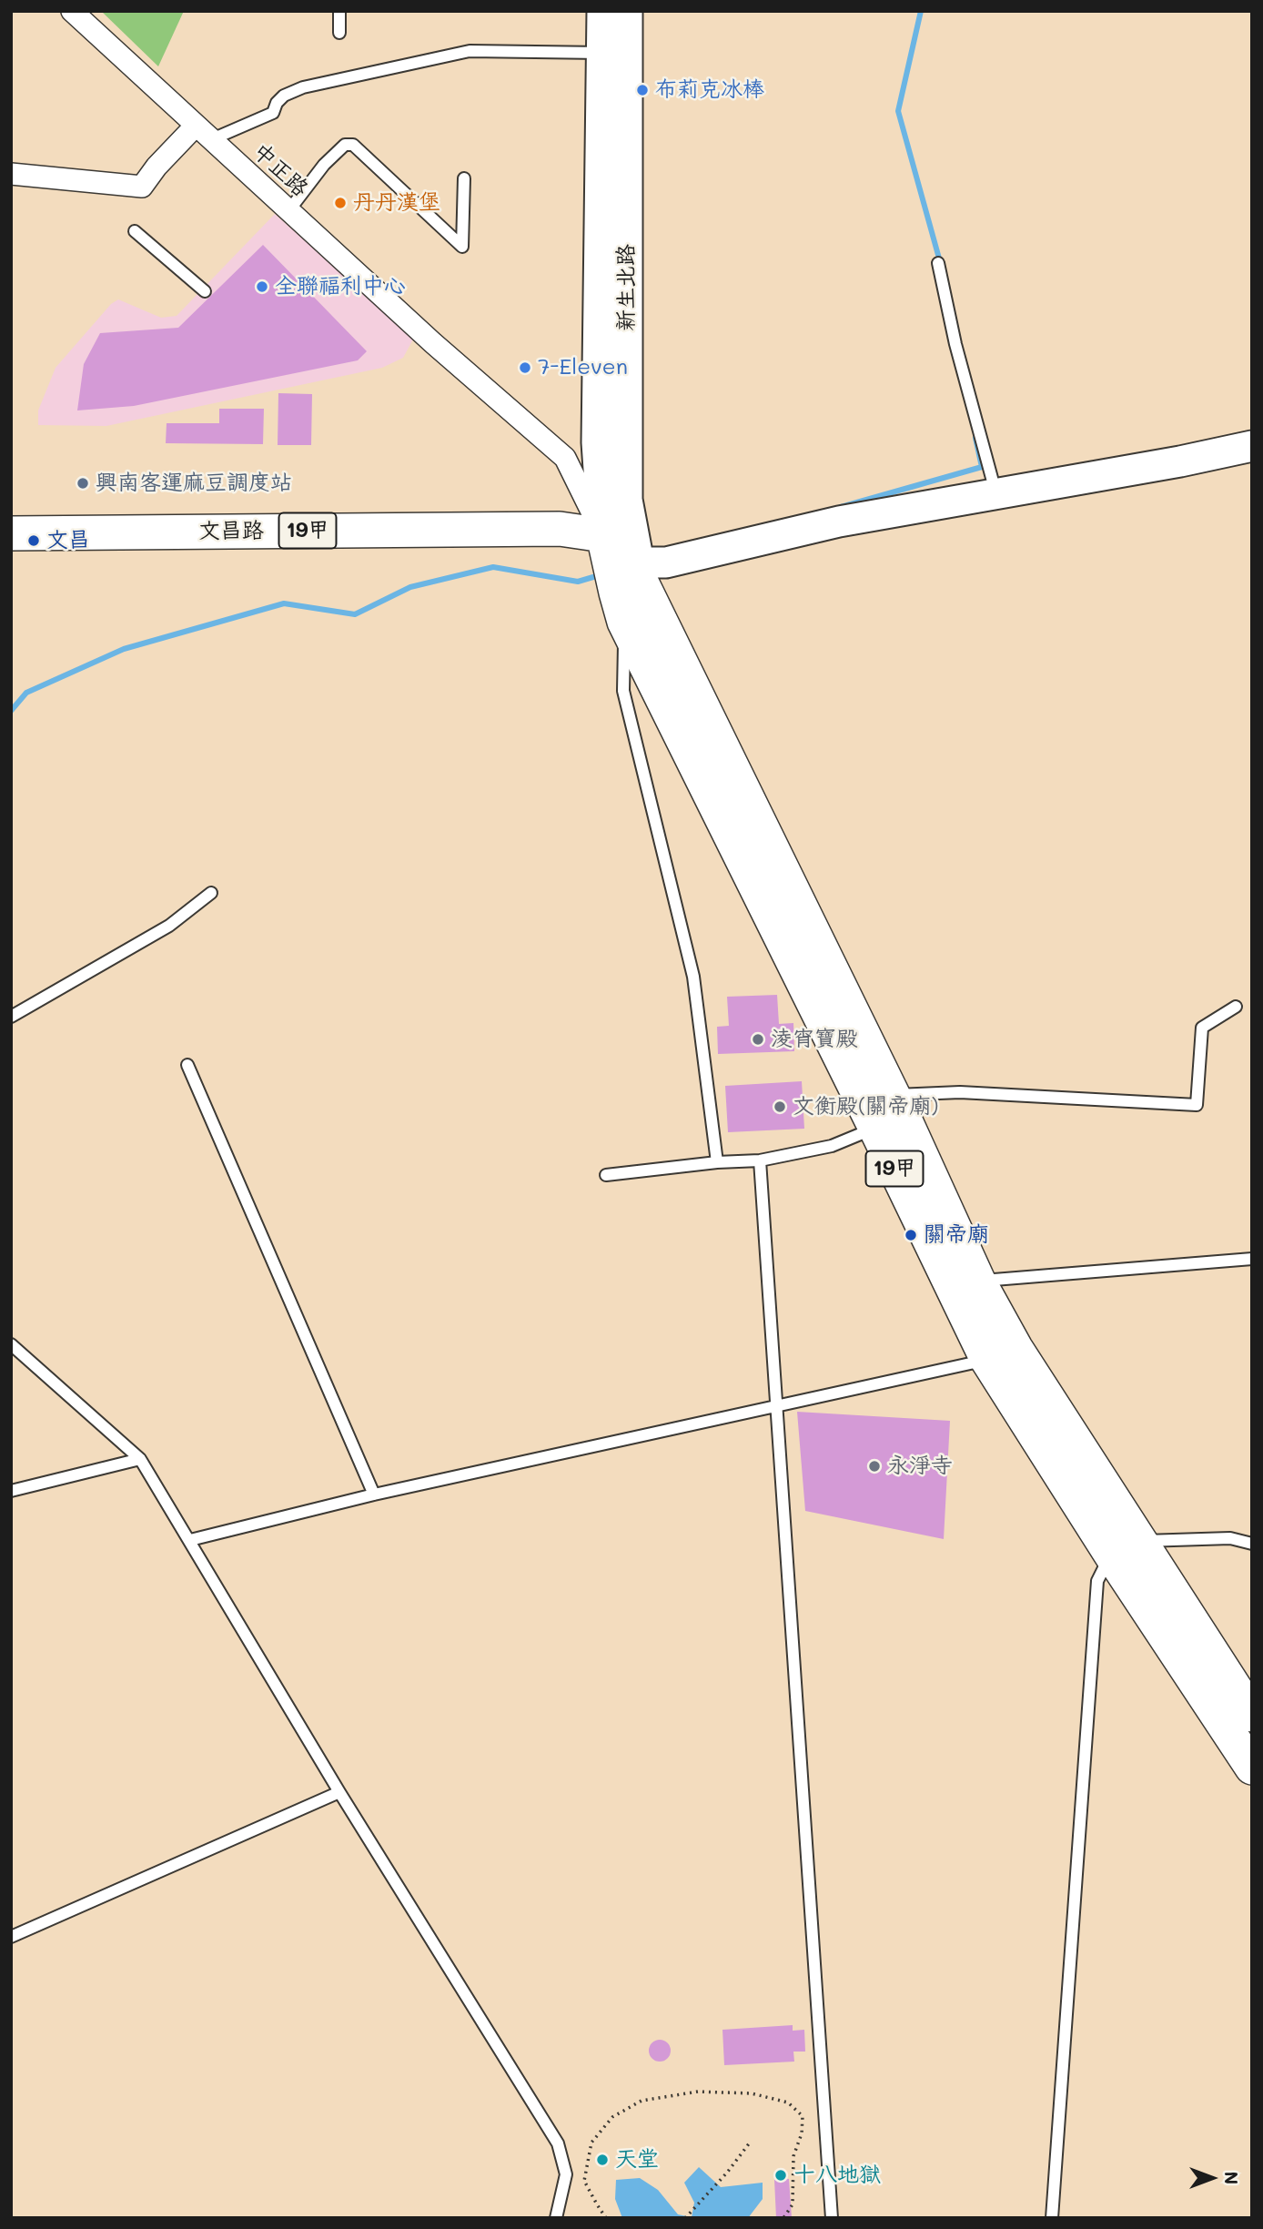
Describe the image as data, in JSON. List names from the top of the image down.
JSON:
{
  "streets": {
    "main road": ["新生北路", "19甲", "文昌路"],
    "street": ["中正路"]
  },
  "crossings": [
    ["中正路", "新生北路"],
    ["中正路", "19甲"],
    ["中正路", "文昌路"],
    ["新生北路", "19甲"],
    ["新生北路", "文昌路"],
    ["19甲", "文昌路"]
  ],
  "places": [
    "布莉克冰棒",
    "丹丹漢堡",
    "全聯福利中心",
    "7-Eleven",
    "興南客運麻豆調度站",
    "文昌",
    "淩宵寶殿",
    "文衡殿(關帝廟)",
    "關帝廟",
    "永淨寺",
    "天堂",
    "十八地獄"
  ],
  "north": "right"
}
